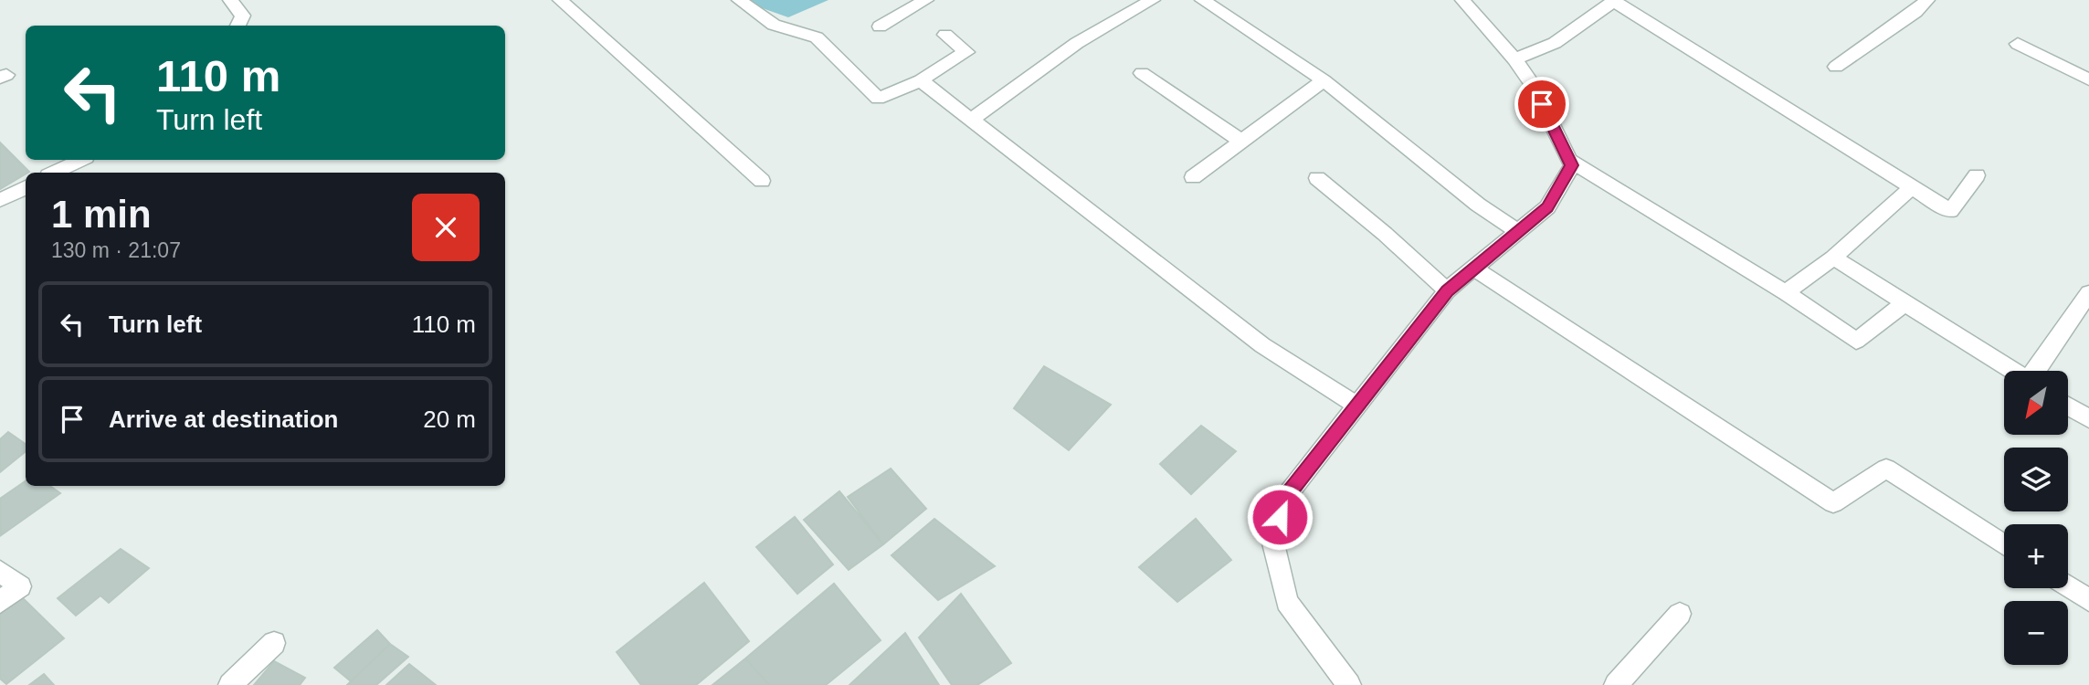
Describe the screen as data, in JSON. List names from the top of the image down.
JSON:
{
  "north": "bottom left",
  "page": {
    "turn": ["110 m", "Turn left"],
    "heading": ["1 min", "130 m · 21:07"],
    "list": [
      {
        "name": "Turn left",
        "value": "110 m"
      },
      {
        "name": "Arrive at destination",
        "value": "20 m"
      }
    ],
    "map_buttons": ["+", "−"]
  }
}
